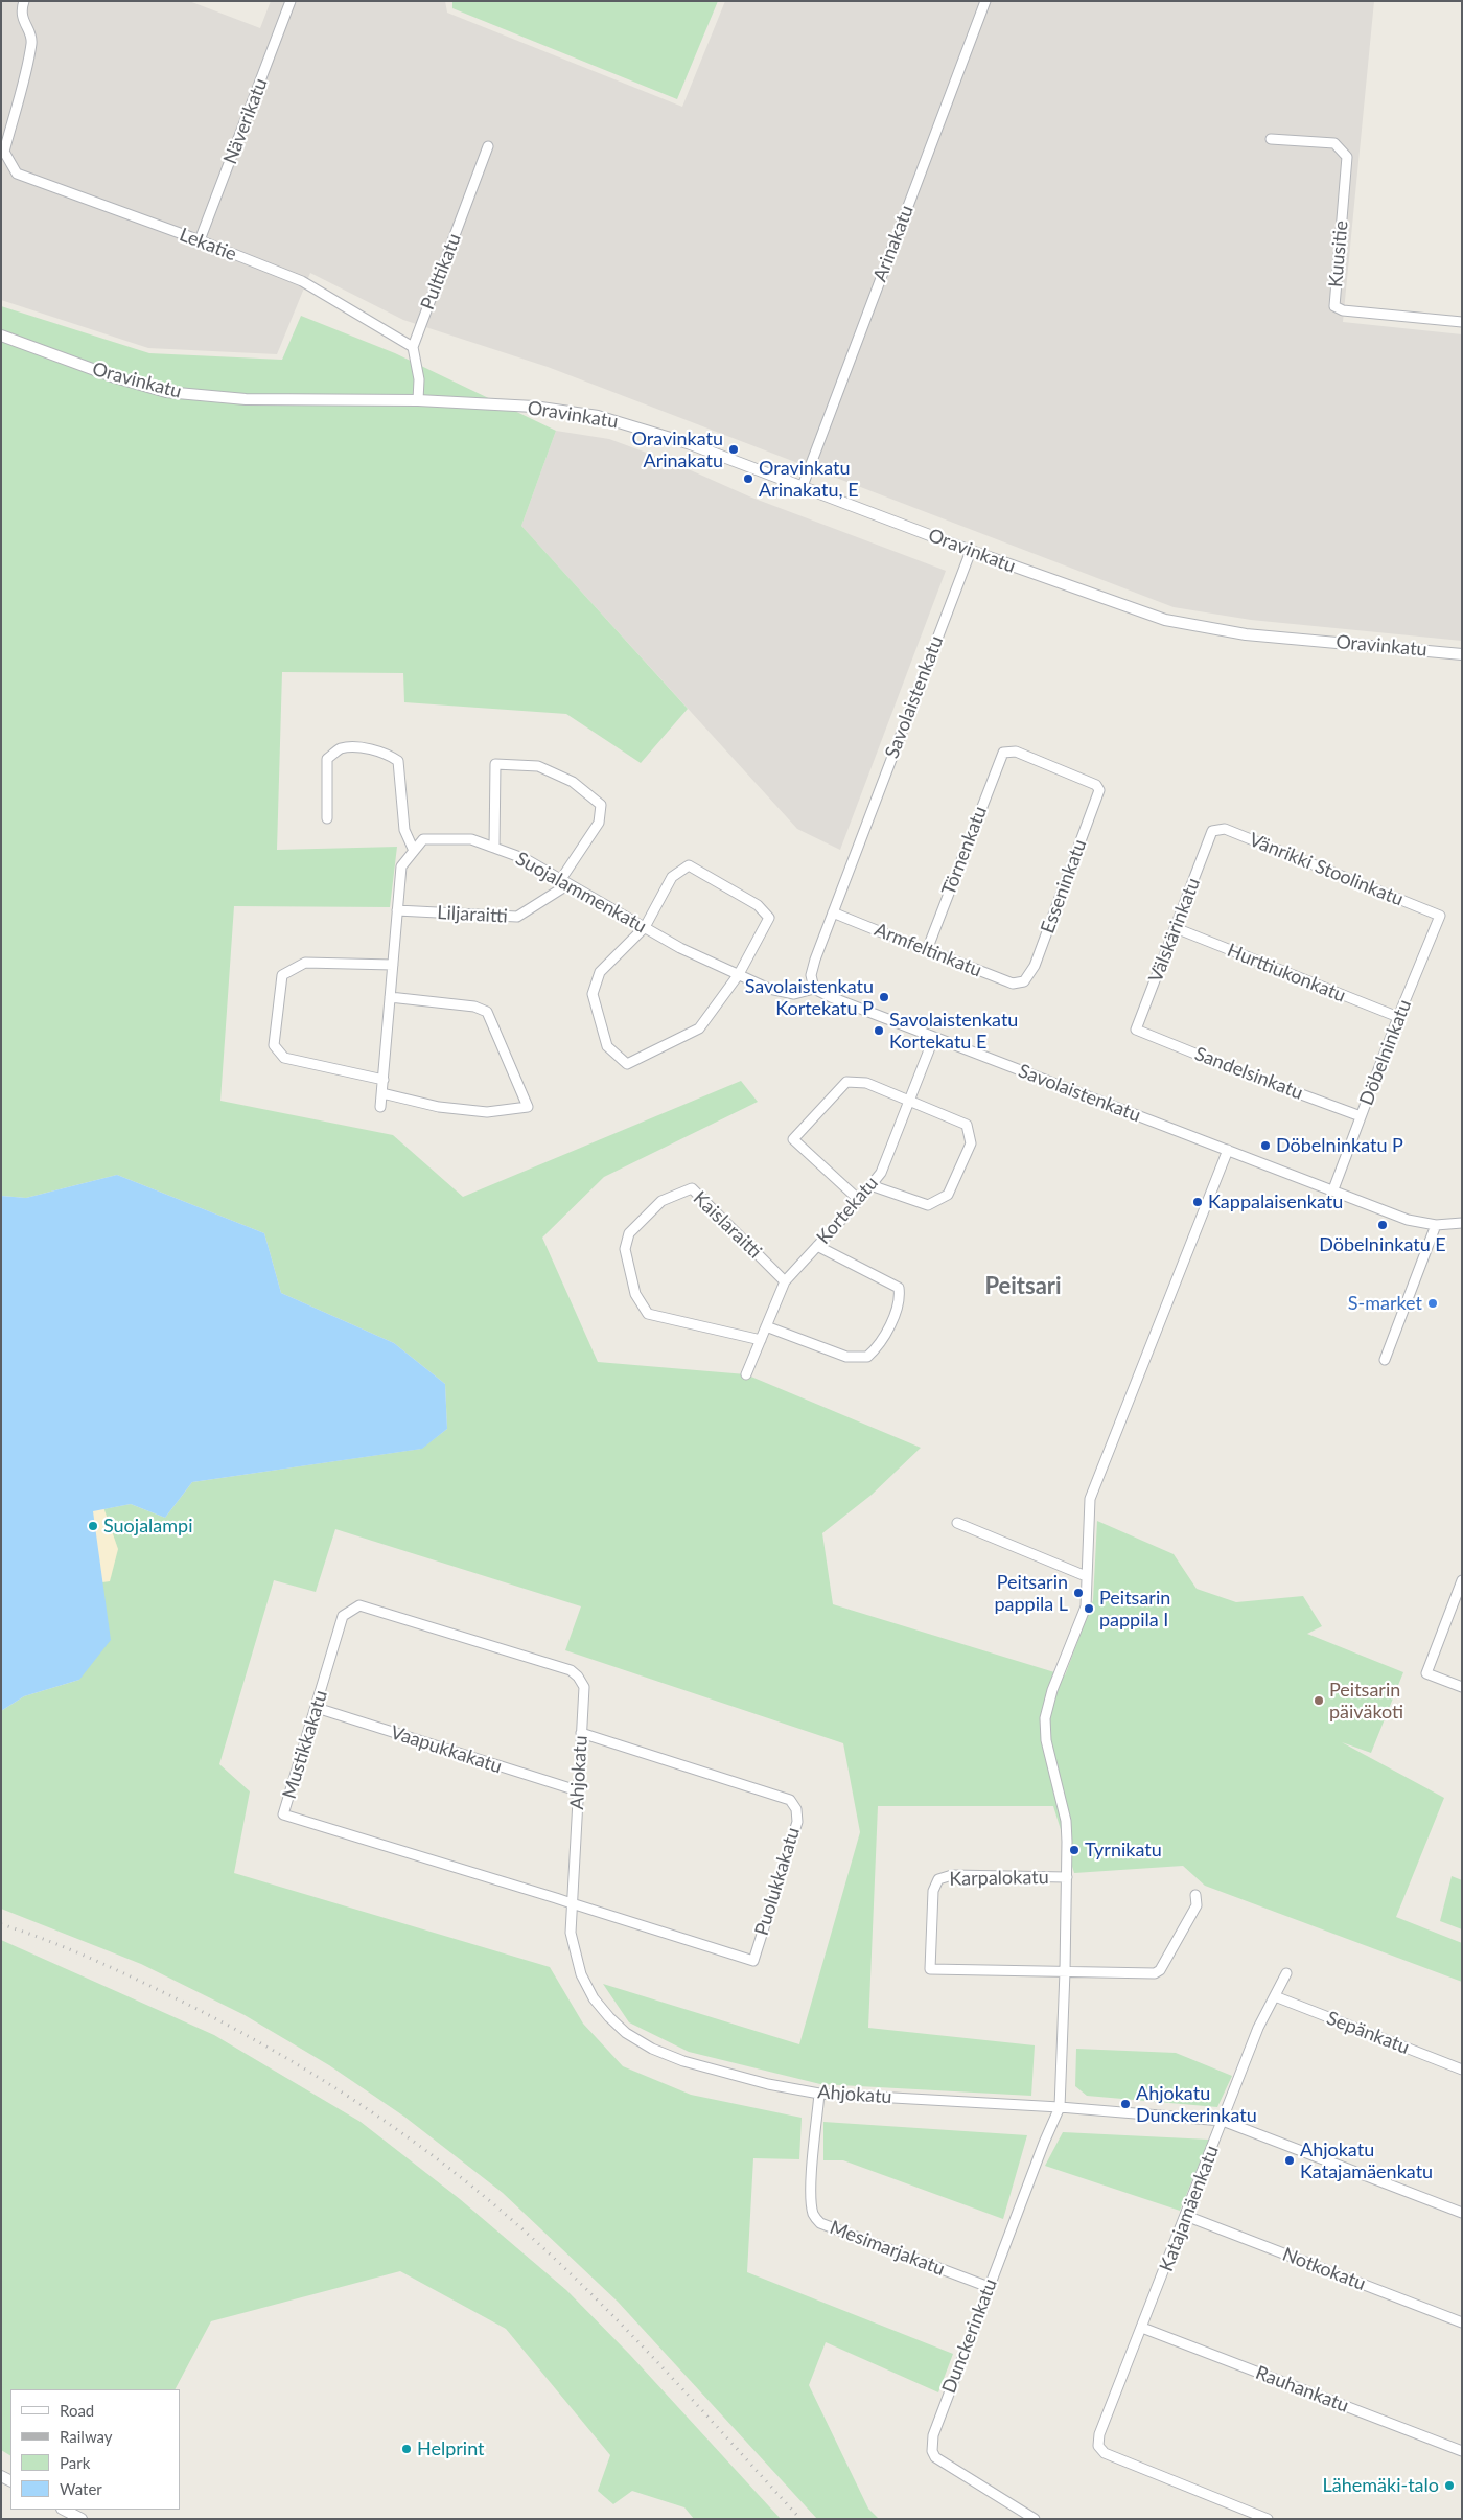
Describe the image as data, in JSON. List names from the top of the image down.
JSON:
{
  "streets": {
    "street": [
      "Näverikatu",
      "Arinakatu",
      "Lekatie",
      "Kuusitie",
      "Pulttikatu",
      "Oravinkatu",
      "Savolaistenkatu",
      "Törnenkatu",
      "Vänrikki Stoolinkatu",
      "Esseninkatu",
      "Suojalammenkatu",
      "Liljaraitti",
      "Välskärinkatu",
      "Armfeltinkatu",
      "Hurttiukonkatu",
      "Döbelninkatu",
      "Sandelsinkatu",
      "Kortekatu",
      "Kaislaraitti",
      "Mustikkakatu",
      "Vaapukkakatu",
      "Ahjokatu",
      "Karpalokatu",
      "Puolukkakatu",
      "Sepänkatu",
      "Katajamäenkatu",
      "Mesimarjakatu",
      "Notkokatu",
      "Dunckerinkatu",
      "Rauhankatu"
    ]
  },
  "crossings": [
    ["Näverikatu", "Lekatie"],
    ["Arinakatu", "Oravinkatu"],
    ["Lekatie", "Pulttikatu"],
    ["Oravinkatu", "Savolaistenkatu"],
    ["Savolaistenkatu", "Suojalammenkatu"],
    ["Savolaistenkatu", "Armfeltinkatu"],
    ["Savolaistenkatu", "Döbelninkatu"],
    ["Savolaistenkatu", "Kortekatu"],
    ["Törnenkatu", "Esseninkatu"],
    ["Törnenkatu", "Armfeltinkatu"],
    ["Vänrikki Stoolinkatu", "Välskärinkatu"],
    ["Vänrikki Stoolinkatu", "Döbelninkatu"],
    ["Esseninkatu", "Armfeltinkatu"],
    ["Suojalammenkatu", "Liljaraitti"],
    ["Välskärinkatu", "Hurttiukonkatu"],
    ["Välskärinkatu", "Sandelsinkatu"],
    ["Hurttiukonkatu", "Döbelninkatu"],
    ["Döbelninkatu", "Sandelsinkatu"],
    ["Kortekatu", "Kaislaraitti"],
    ["Mustikkakatu", "Vaapukkakatu"],
    ["Mustikkakatu", "Ahjokatu"],
    ["Mustikkakatu", "Puolukkakatu"],
    ["Vaapukkakatu", "Ahjokatu"],
    ["Ahjokatu", "Puolukkakatu"],
    ["Ahjokatu", "Katajamäenkatu"],
    ["Ahjokatu", "Mesimarjakatu"],
    ["Ahjokatu", "Dunckerinkatu"],
    ["Sepänkatu", "Katajamäenkatu"],
    ["Katajamäenkatu", "Notkokatu"],
    ["Katajamäenkatu", "Rauhankatu"],
    ["Mesimarjakatu", "Dunckerinkatu"]
  ],
  "districts": ["Peitsari"],
  "places": [
    "Oravinkatu Arinakatu",
    "Oravinkatu Arinakatu, E",
    "Savolaistenkatu Kortekatu P",
    "Savolaistenkatu Kortekatu E",
    "Döbelninkatu P",
    "Kappalaisenkatu",
    "Döbelninkatu E",
    "S-market",
    "Suojalampi",
    "Peitsarin pappila L",
    "Peitsarin pappila I",
    "Peitsarin päiväkoti",
    "Tyrnikatu",
    "Ahjokatu Dunckerinkatu",
    "Ahjokatu Katajamäenkatu",
    "Helprint",
    "Lähemäki-talo"
  ],
  "legend": [
    "Road",
    "Railway",
    "Park",
    "Water"
  ]
}
